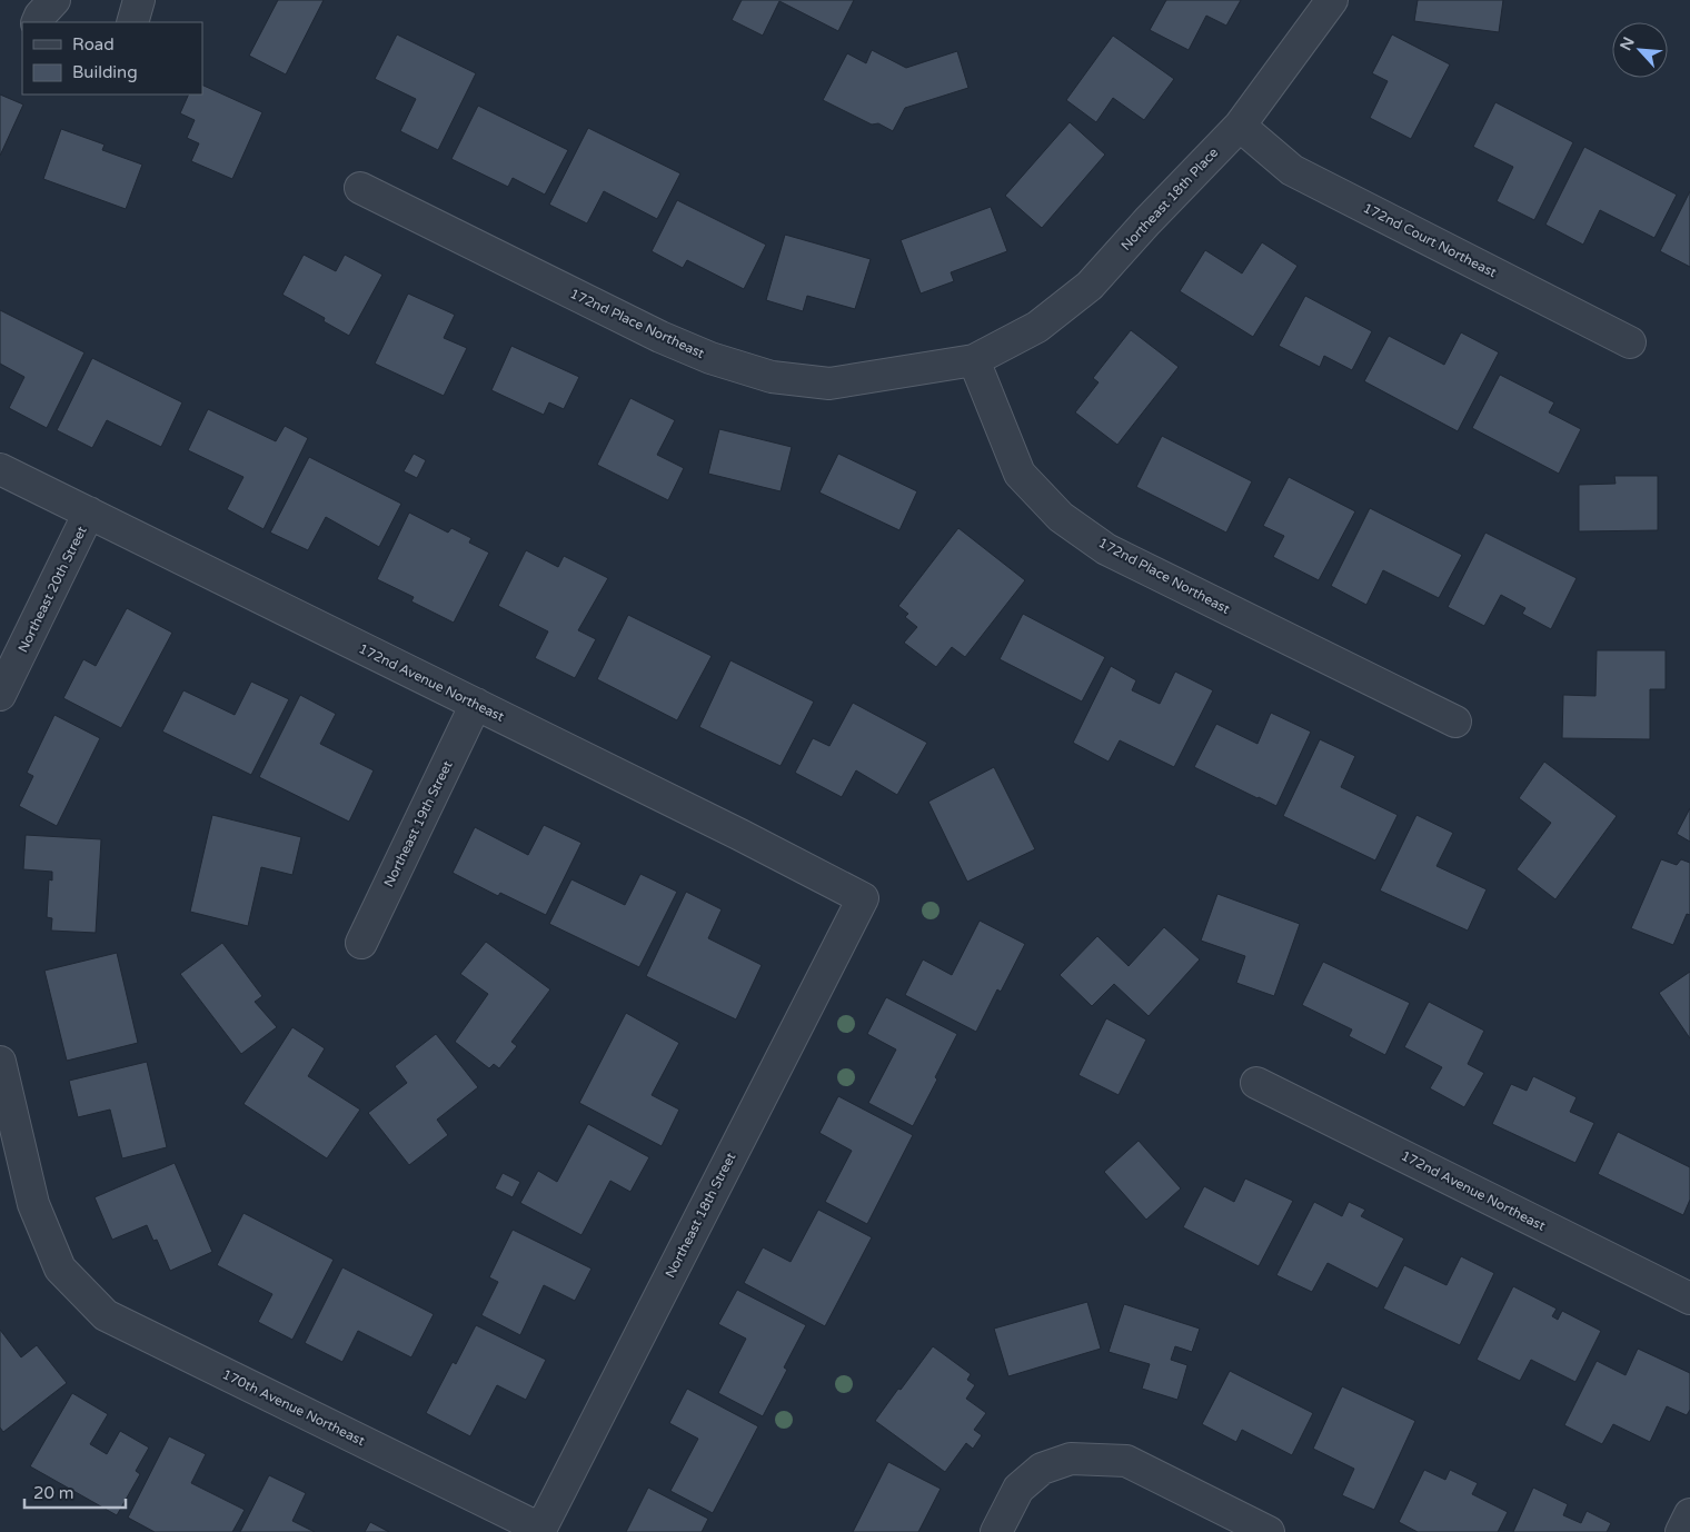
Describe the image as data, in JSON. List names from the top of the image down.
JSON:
{
  "streets": {
    "street": [
      "Northeast 18th Place",
      "172nd Court Northeast",
      "172nd Place Northeast",
      "Northeast 20th Street",
      "172nd Avenue Northeast",
      "Northeast 19th Street",
      "Northeast 18th Street",
      "170th Avenue Northeast"
    ]
  },
  "crossings": [
    ["Northeast 18th Place", "172nd Court Northeast"],
    ["Northeast 18th Place", "172nd Place Northeast"],
    ["Northeast 20th Street", "172nd Avenue Northeast"],
    ["172nd Avenue Northeast", "Northeast 19th Street"],
    ["172nd Avenue Northeast", "Northeast 18th Street"],
    ["Northeast 18th Street", "170th Avenue Northeast"]
  ],
  "legend": ["Road", "Building"],
  "scale_bar": "20 m",
  "north": "top left"
}
